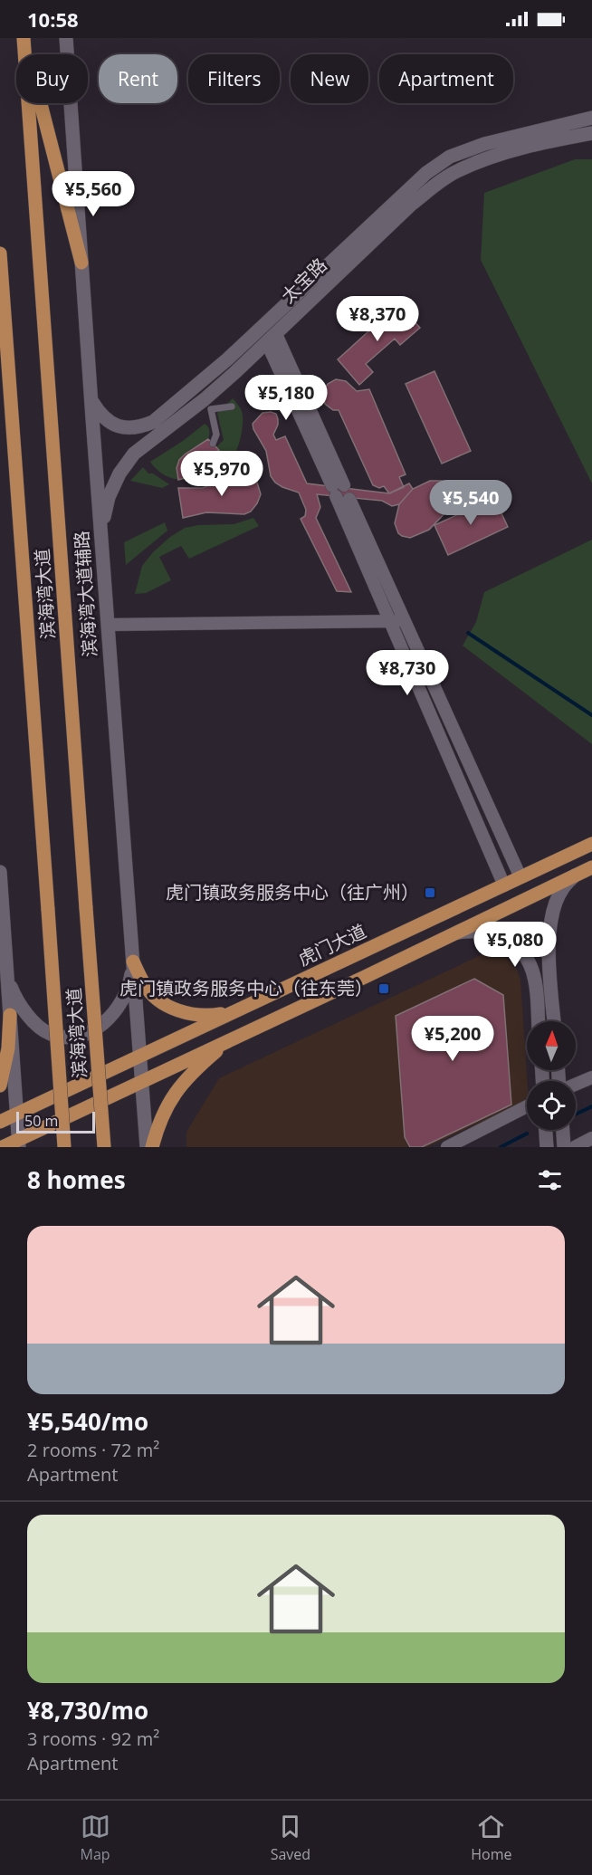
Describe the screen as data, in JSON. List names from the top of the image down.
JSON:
{
  "streets": {
    "main road": [
      "太宝路",
      "滨海湾大道",
      "滨海湾大道辅路",
      "虎门大道"
    ]
  },
  "crossings": [
    ["太宝路", "滨海湾大道辅路"],
    ["滨海湾大道辅路", "虎门大道"]
  ],
  "places": {
    "transit": ["虎门镇政务服务中心（往广州）", "虎门镇政务服务中心（往东莞）"]
  },
  "scale_bar": "50 m",
  "north": "top",
  "page": {
    "status": "10:58",
    "chip": [
      "Buy",
      "Rent",
      "Filters",
      "New",
      "Apartment"
    ],
    "price": [
      "¥5,560",
      "¥8,370",
      "¥5,180",
      "¥5,970",
      "¥5,540",
      "¥8,730",
      "¥5,080",
      "¥5,200"
    ],
    "scale": "50 m",
    "heading": "8 homes",
    "list": [
      {
        "name": "¥5,540/mo",
        "note": "2 rooms · 72 m² · Apartment"
      },
      {
        "name": "¥8,730/mo",
        "note": "3 rooms · 92 m² · Apartment"
      }
    ],
    "tabs": ["Map", "Saved", "Home"]
  }
}
